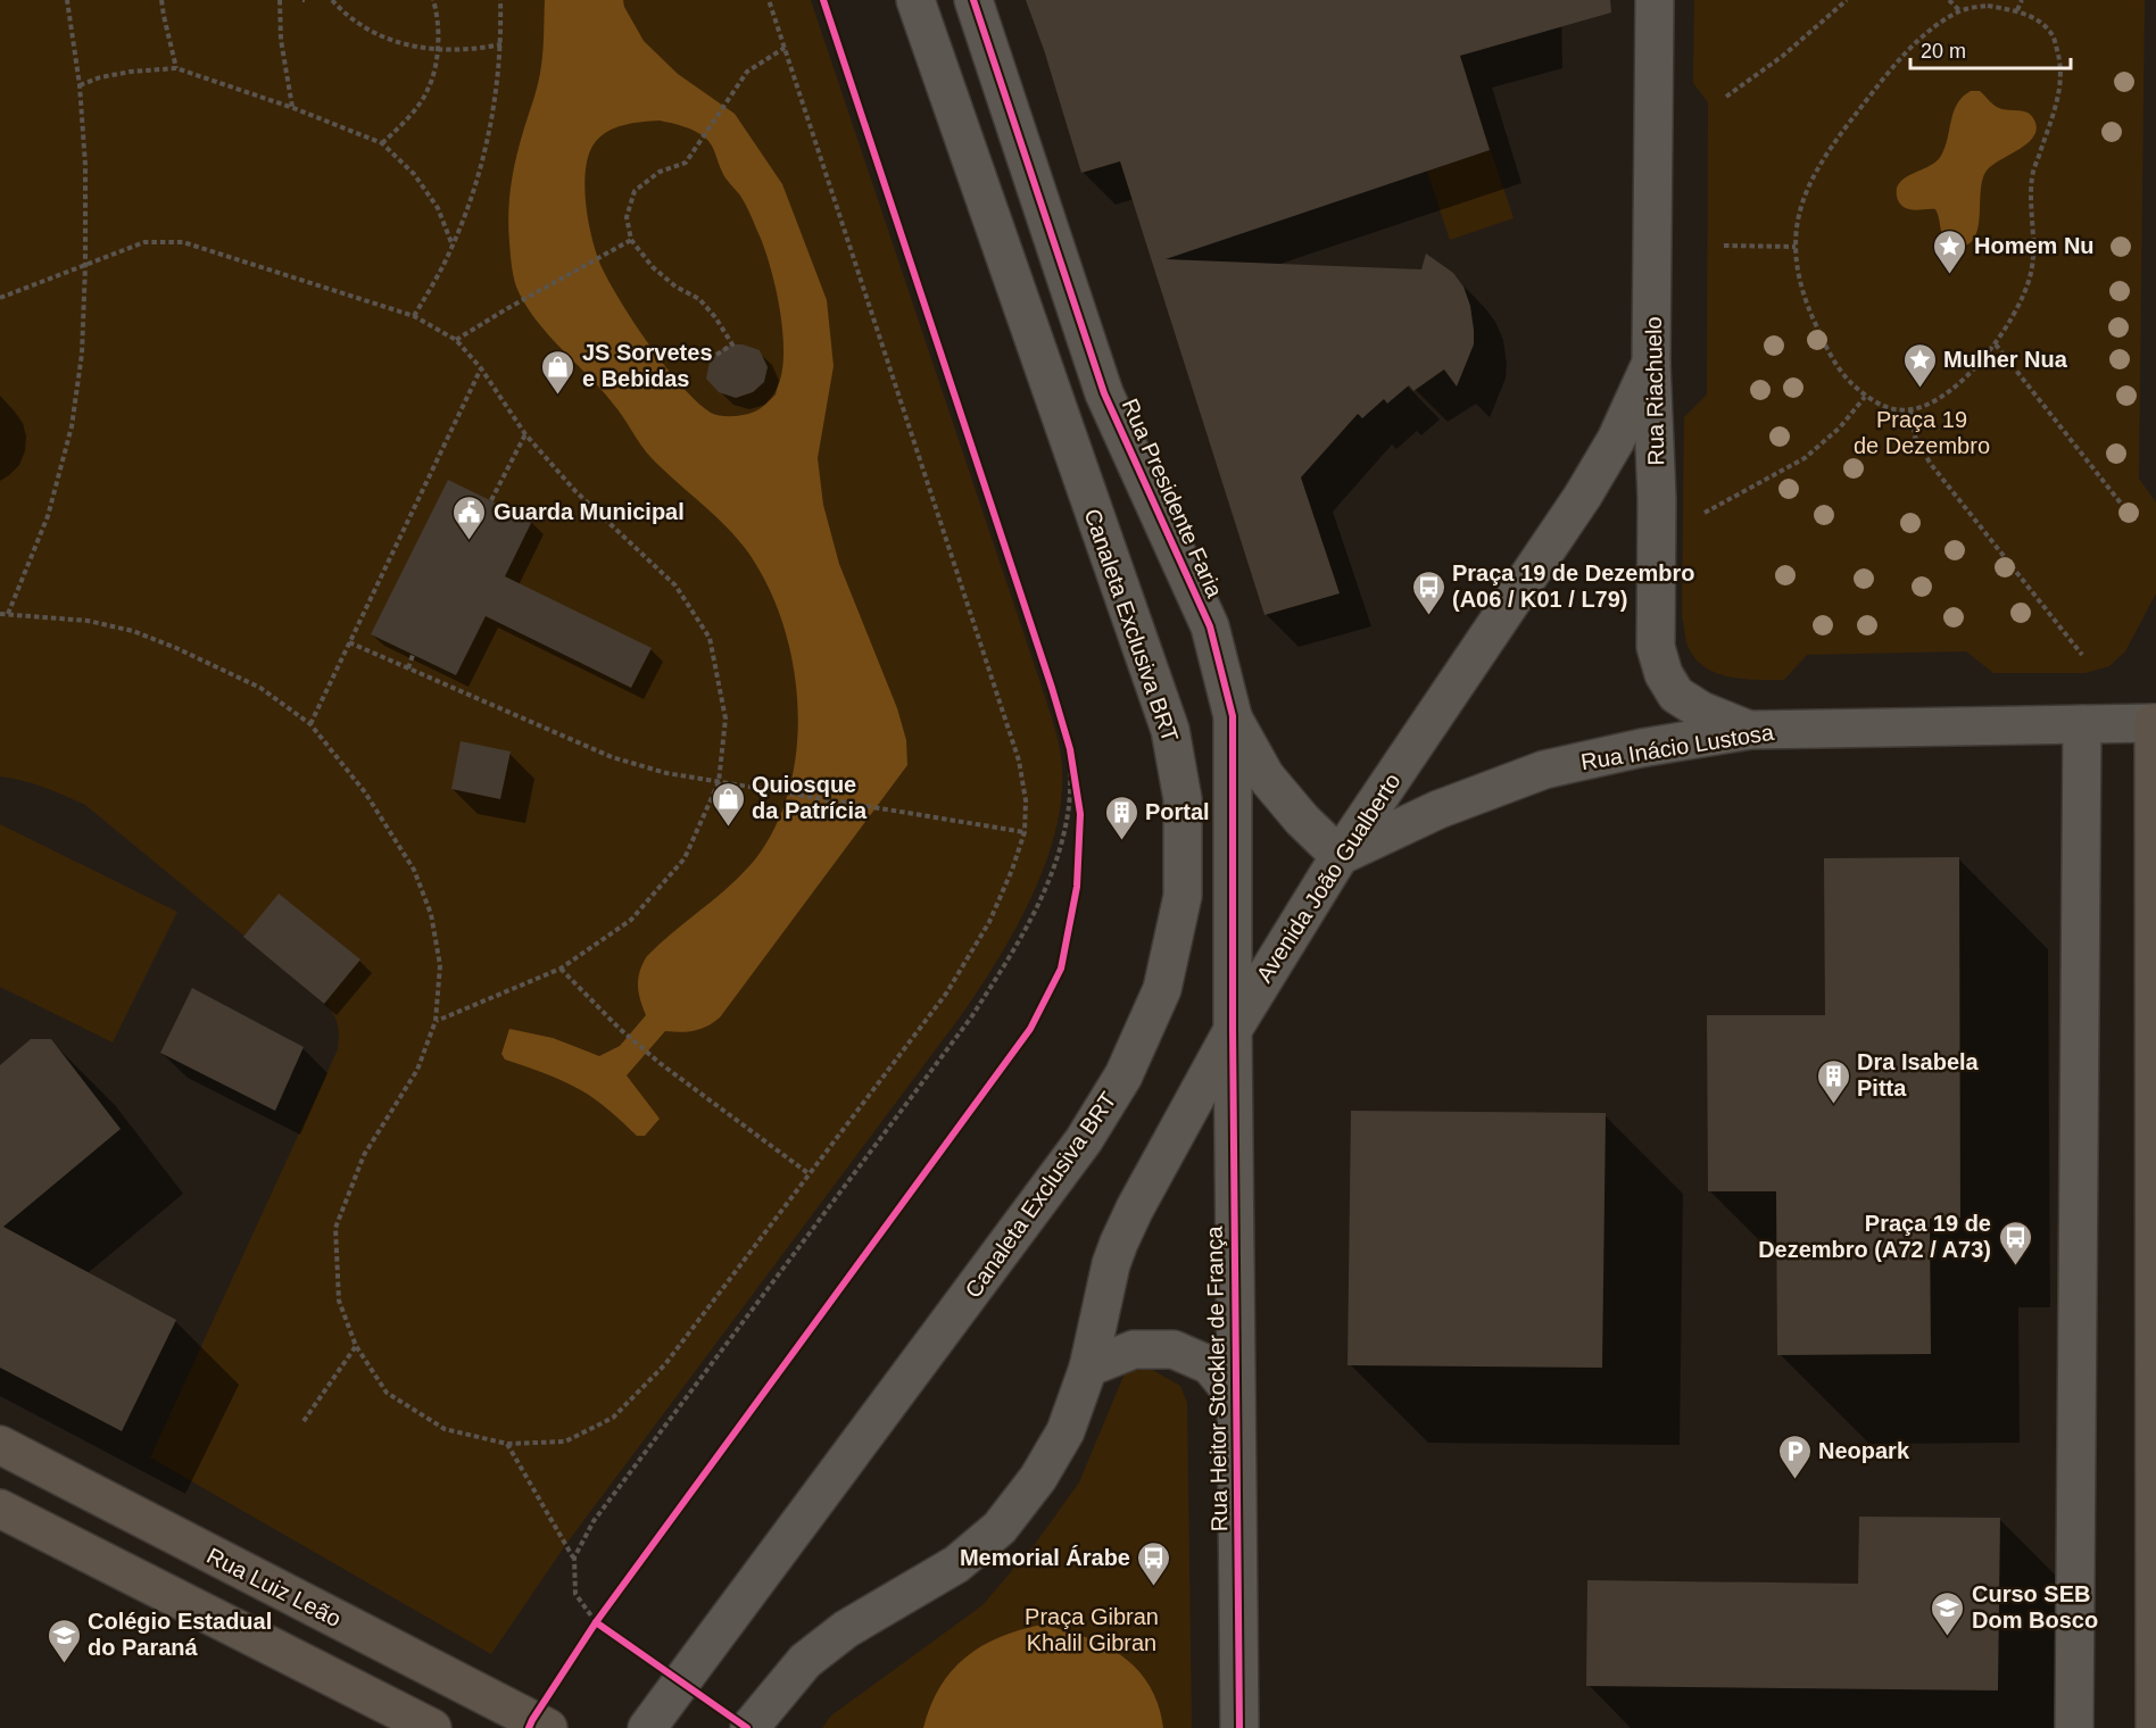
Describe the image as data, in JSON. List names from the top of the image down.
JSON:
{
  "streets": {
    "main road": ["Rua Luiz Leão"],
    "street": [
      "Rua Riachuelo",
      "Rua Presidente Faria",
      "Canaleta Exclusiva BRT",
      "Rua Inácio Lustosa",
      "Avenida João Gualberto",
      "Rua Heitor Stockler de França"
    ]
  },
  "crossings": [
    ["Rua Riachuelo", "Rua Inácio Lustosa"],
    ["Rua Riachuelo", "Avenida João Gualberto"],
    ["Rua Presidente Faria", "Avenida João Gualberto"],
    ["Rua Presidente Faria", "Rua Heitor Stockler de França"],
    ["Rua Inácio Lustosa", "Avenida João Gualberto"],
    ["Avenida João Gualberto", "Rua Heitor Stockler de França"]
  ],
  "parks": ["Praça 19 de Dezembro", "Praça Gibran Khalil Gibran"],
  "places": {
    "place": ["Homem Nu", "Mulher Nua"],
    "shop": ["JS Sorvetes e Bebidas", "Quiosque da Patrícia"],
    "public building": ["Guarda Municipal"],
    "bus stop": ["Praça 19 de Dezembro (A06 / K01 / L79)", "Praça 19 de Dezembro (A72 / A73)", "Memorial Árabe"],
    "building": ["Portal", "Dra Isabela Pitta"],
    "parking": ["Neopark"],
    "school or university": ["Curso SEB Dom Bosco", "Colégio Estadual do Paraná"]
  },
  "scale_bar": "20 m"
}
